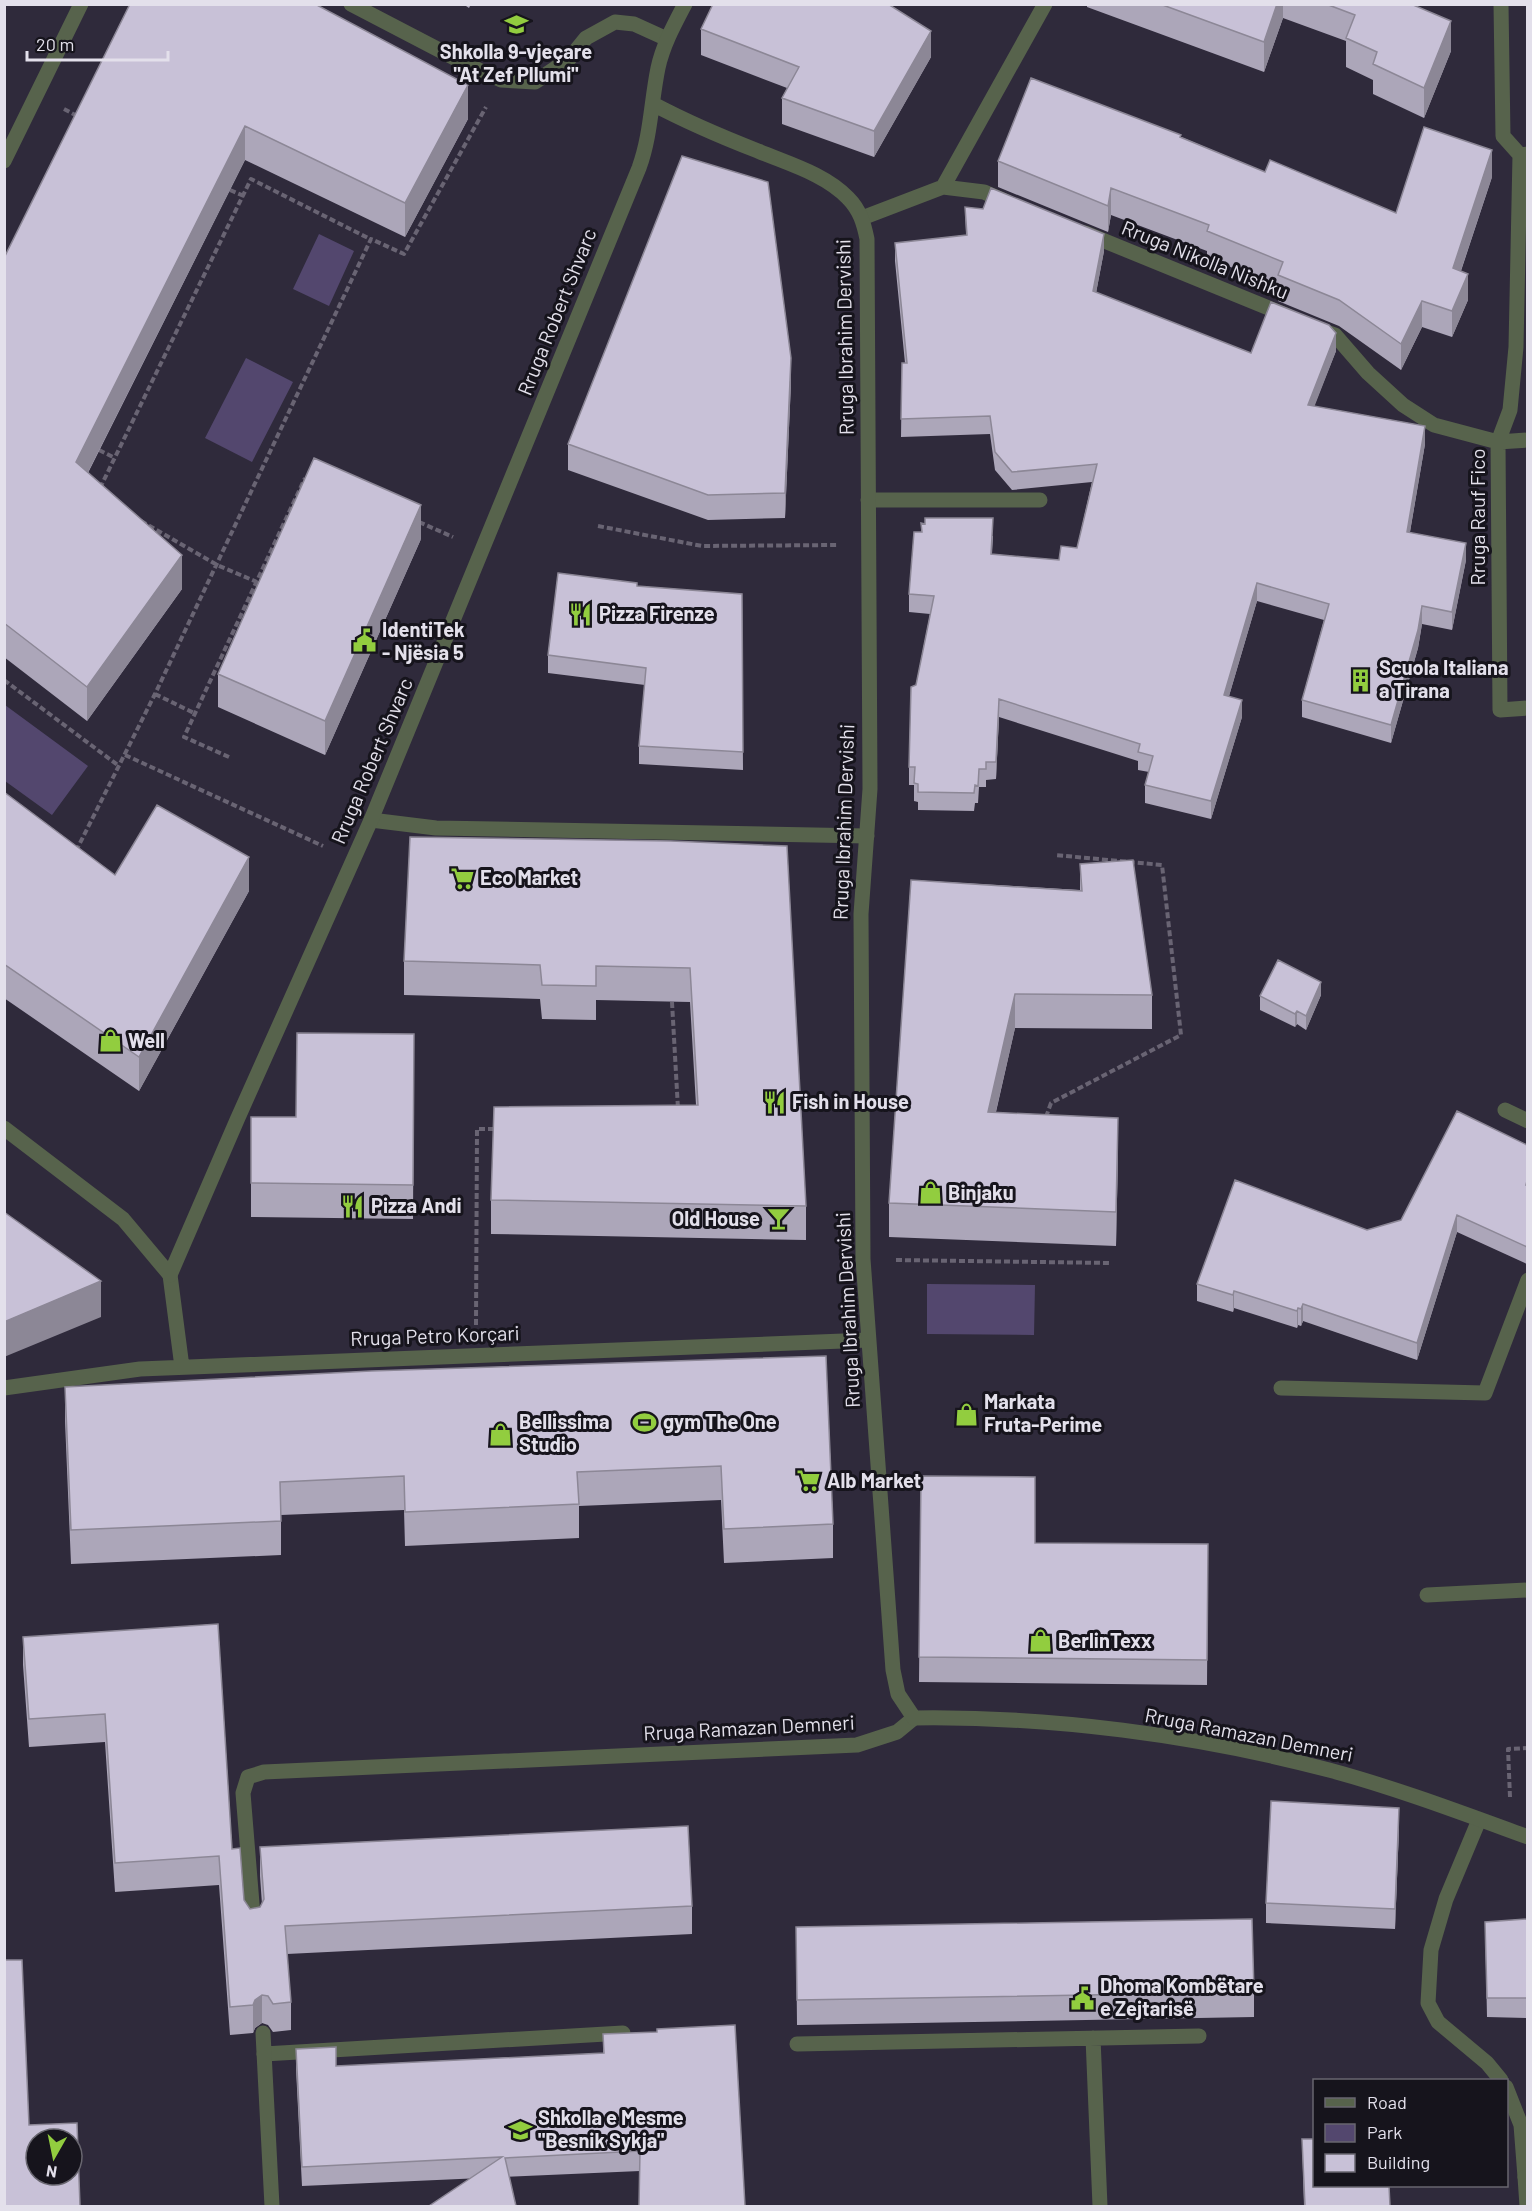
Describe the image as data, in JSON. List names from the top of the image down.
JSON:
{
  "streets": {
    "street": [
      "Rruga Nikolla Nishku",
      "Rruga Robert Shvarc",
      "Rruga Ibrahim Dervishi",
      "Rruga Rauf Fico",
      "Rruga Petro Korçari",
      "Rruga Ramazan Demneri"
    ]
  },
  "crossings": [
    ["Rruga Nikolla Nishku", "Rruga Rauf Fico"],
    ["Rruga Ibrahim Dervishi", "Rruga Petro Korçari"],
    ["Rruga Ibrahim Dervishi", "Rruga Ramazan Demneri"]
  ],
  "places": {
    "school or university": ["Shkolla 9-vjeçare \"At Zef Pllumi\"", "Shkolla e Mesme \"Besnik Sykja\""],
    "restaurant": ["Pizza Firenze", "Fish in House", "Pizza Andi"],
    "public building": ["IdentiTek - Njësia 5", "Dhoma Kombëtare e Zejtarisë"],
    "building": ["Scuola Italiana a Tirana"],
    "supermarket": ["Eco Market", "Alb Market"],
    "shop": [
      "Well",
      "Binjaku",
      "Markata Fruta-Perime",
      "Bellissima Studio",
      "BerlinTexx"
    ],
    "bar": ["Old House"],
    "sports": ["gym The One"]
  },
  "legend": ["Road", "Park", "Building"],
  "scale_bar": "20 m",
  "north": "bottom"
}
